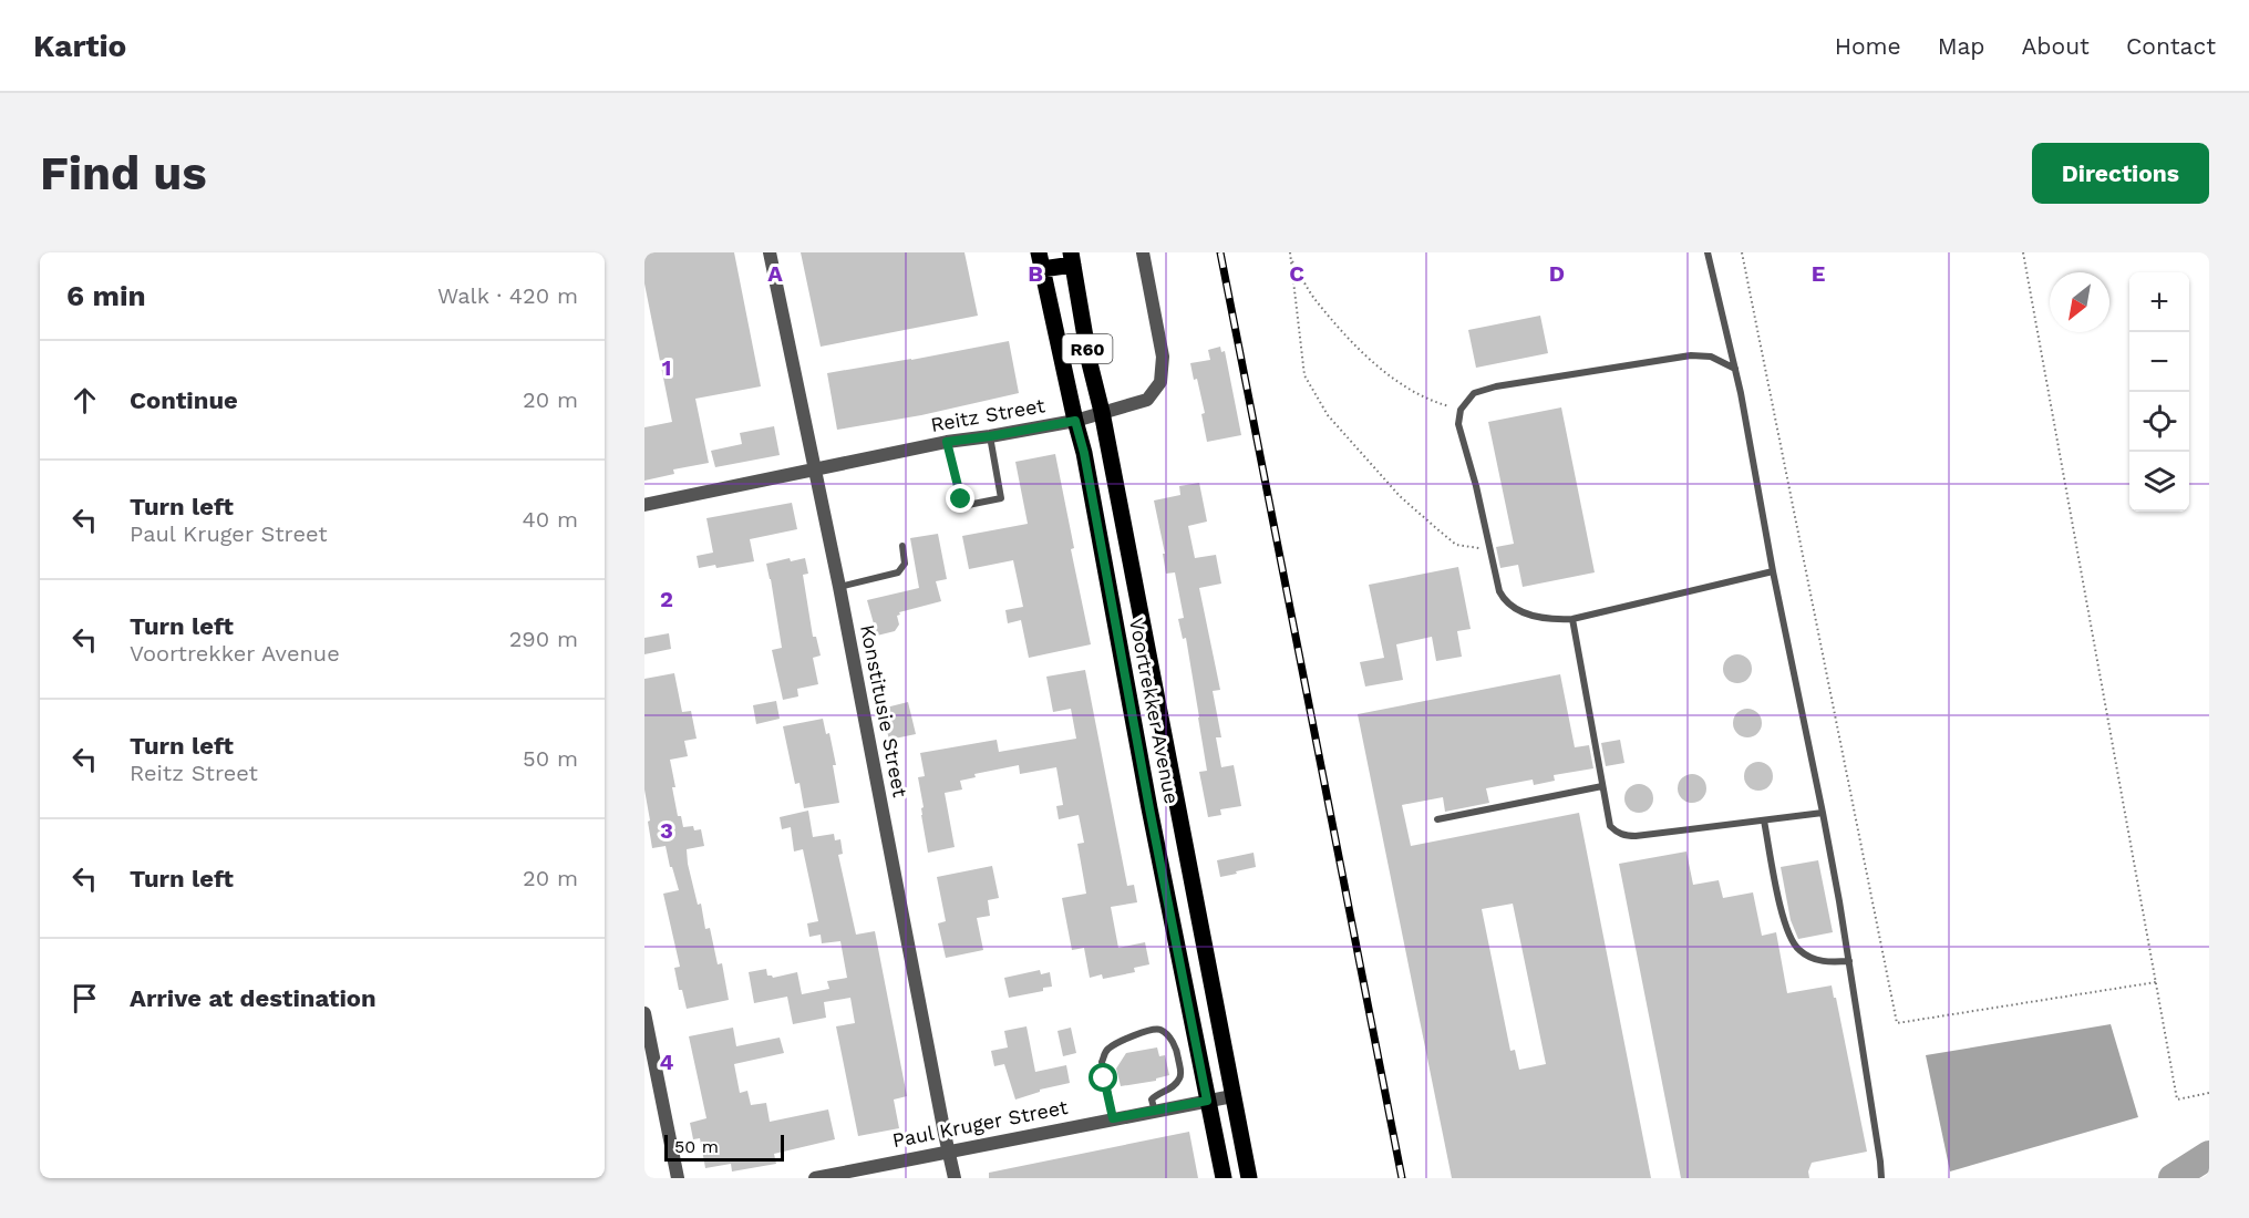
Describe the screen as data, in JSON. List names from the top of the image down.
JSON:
{
  "streets": {
    "main road": ["R60", "Voortrekker Avenue"],
    "street": ["Reitz Street", "Konstitusie Street", "Paul Kruger Street"]
  },
  "crossings": [
    ["Reitz Street", "Konstitusie Street"],
    ["Reitz Street", "Voortrekker Avenue"],
    ["Konstitusie Street", "Paul Kruger Street"],
    ["Voortrekker Avenue", "Paul Kruger Street"]
  ],
  "scale_bar": "50 m",
  "north": "bottom left",
  "page": {
    "header": "Kartio",
    "nav": [
      "Home",
      "Map",
      "About",
      "Contact"
    ],
    "buttons": "Directions",
    "title": "Find us",
    "heading": ["6 min", "Walk · 420 m"],
    "map_buttons": ["+", "−"],
    "list": [
      ["Continue", "20 m"],
      ["Turn left", "Paul Kruger Street", "40 m"],
      ["Turn left", "Voortrekker Avenue", "290 m"],
      ["Turn left", "Reitz Street", "50 m"],
      ["Turn left", "20 m"],
      "Arrive at destination"
    ],
    "scale": "50 m"
  },
  "grid": {
    "columns": [
      "A",
      "B",
      "C",
      "D",
      "E"
    ],
    "rows": [
      "1",
      "2",
      "3",
      "4"
    ]
  }
}
